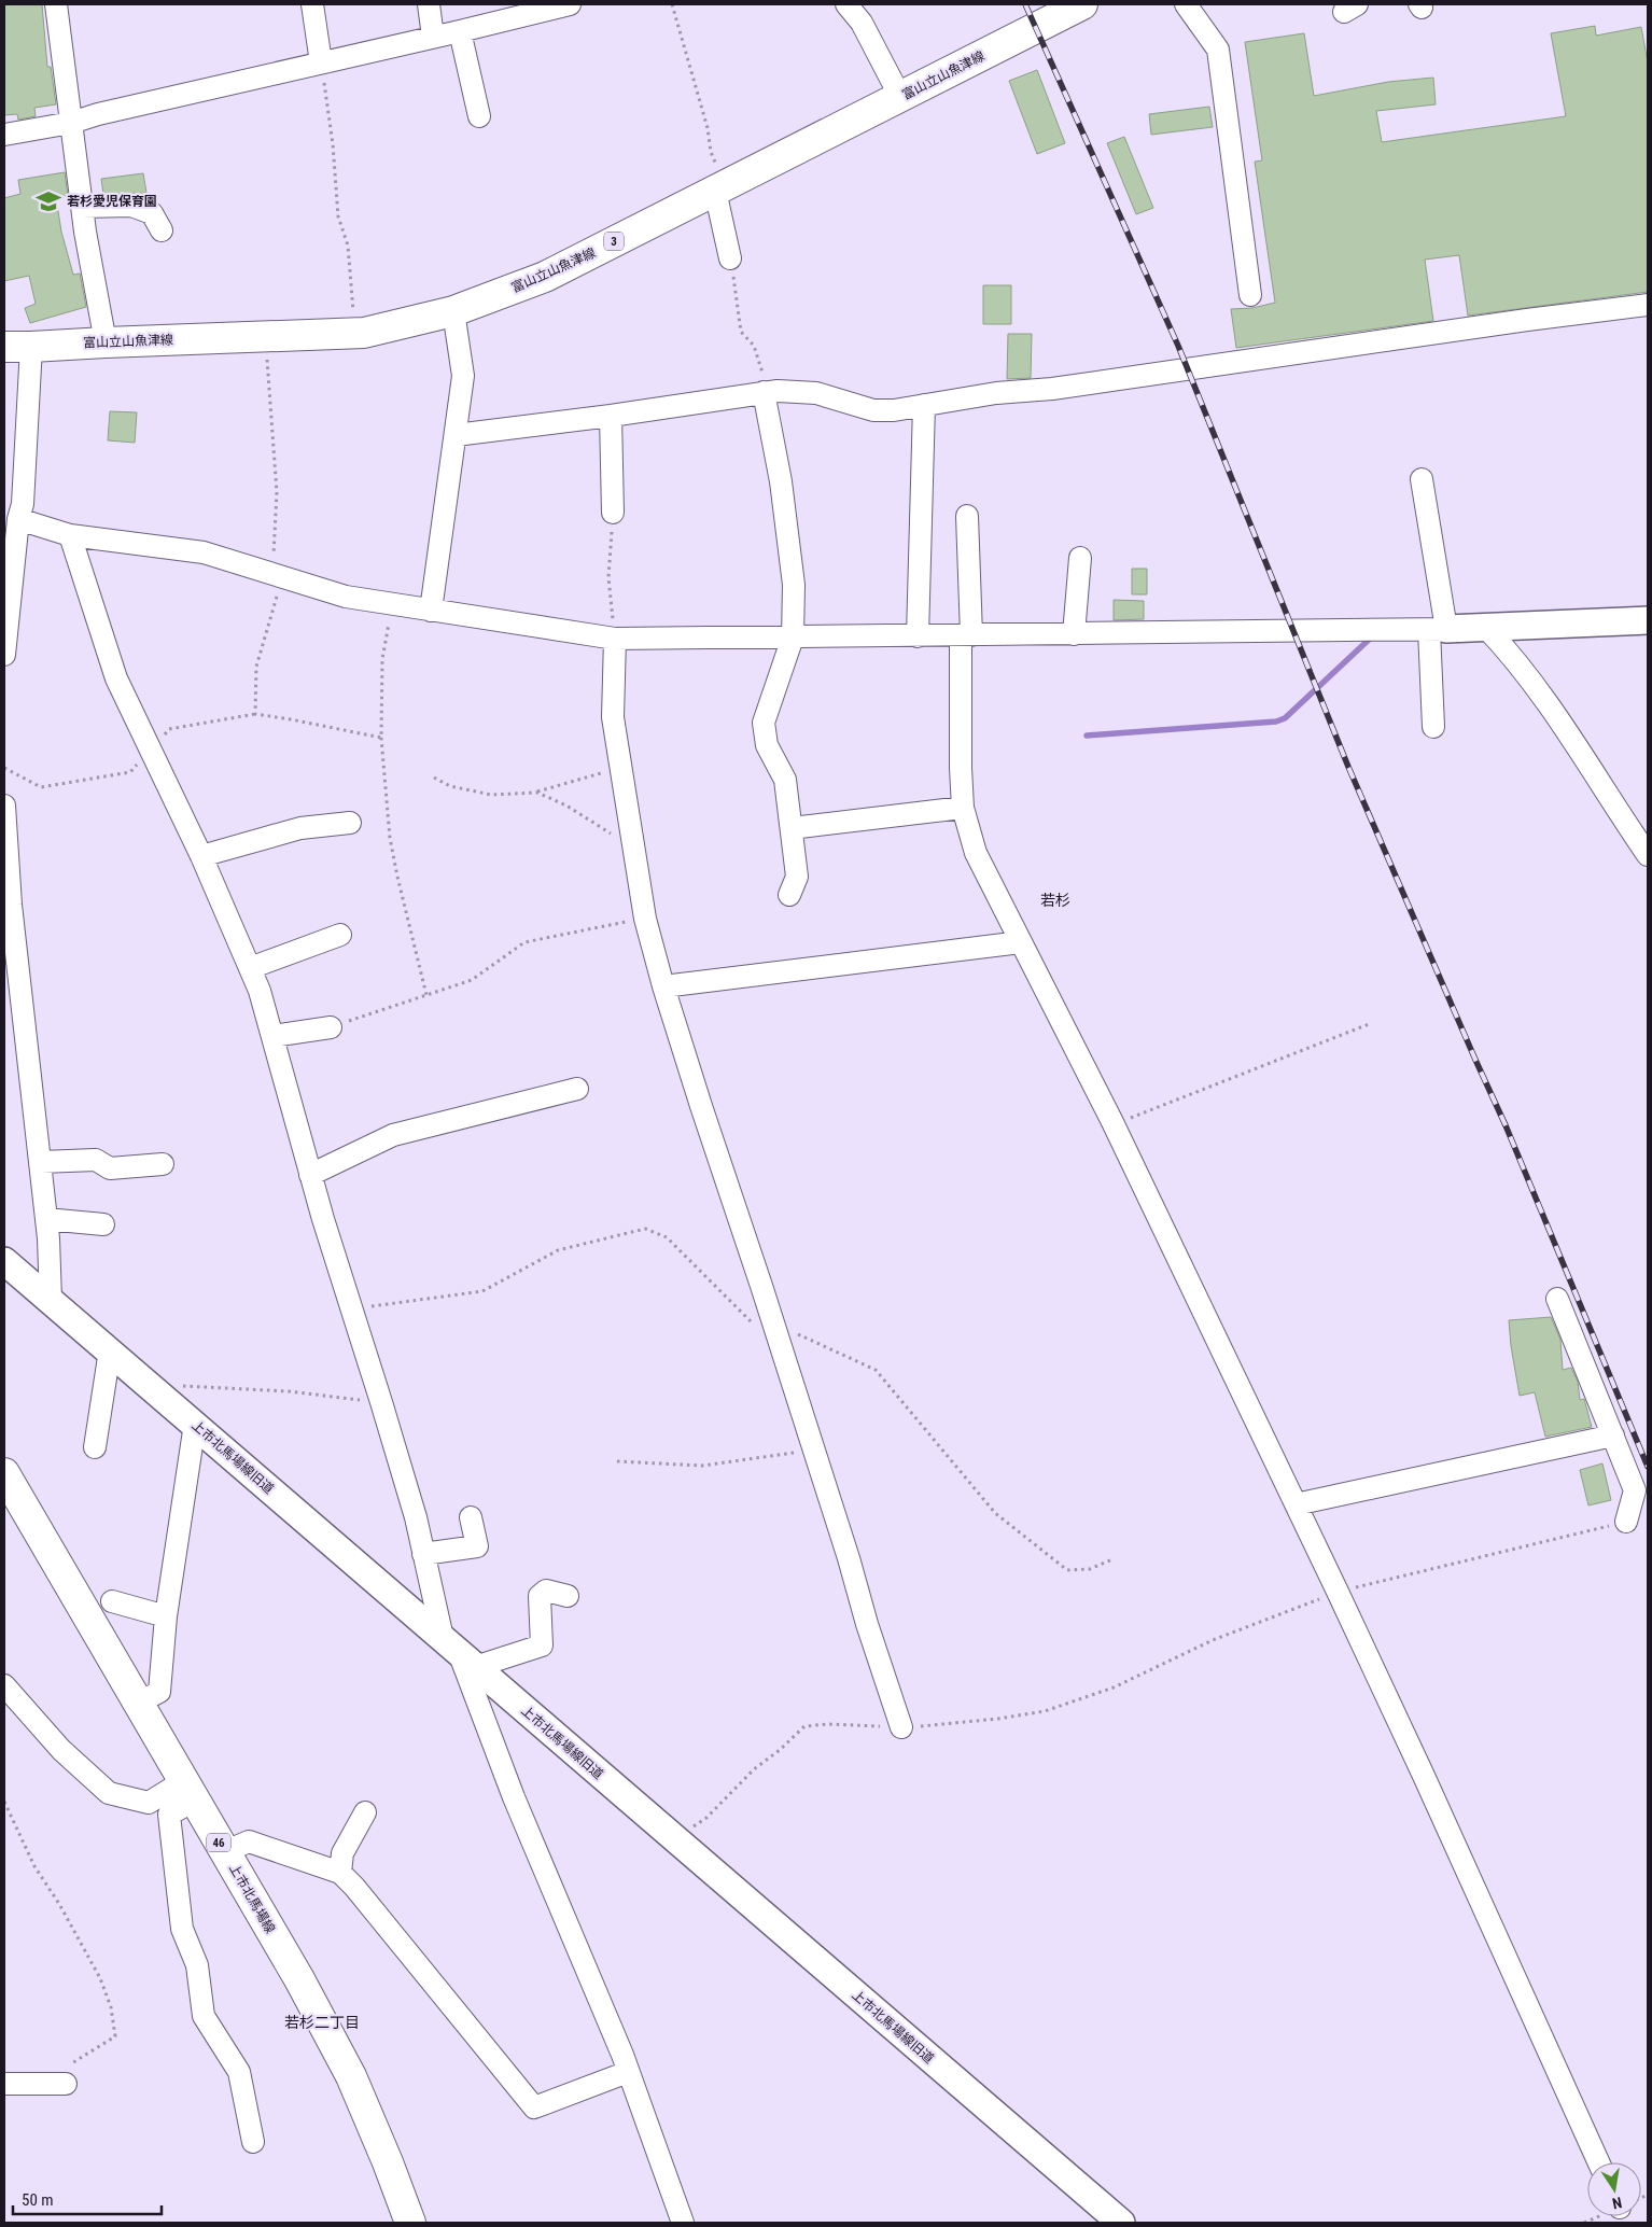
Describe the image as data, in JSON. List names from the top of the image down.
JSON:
{
  "streets": {
    "main road": [
      "富山立山魚津線",
      "3",
      "46",
      "上市北馬場線"
    ],
    "street": ["上市北馬場線旧道"]
  },
  "districts": ["若杉", "若杉二丁目"],
  "places": {
    "school or university": ["若杉愛児保育園"]
  },
  "scale_bar": "50 m",
  "north": "bottom"
}
